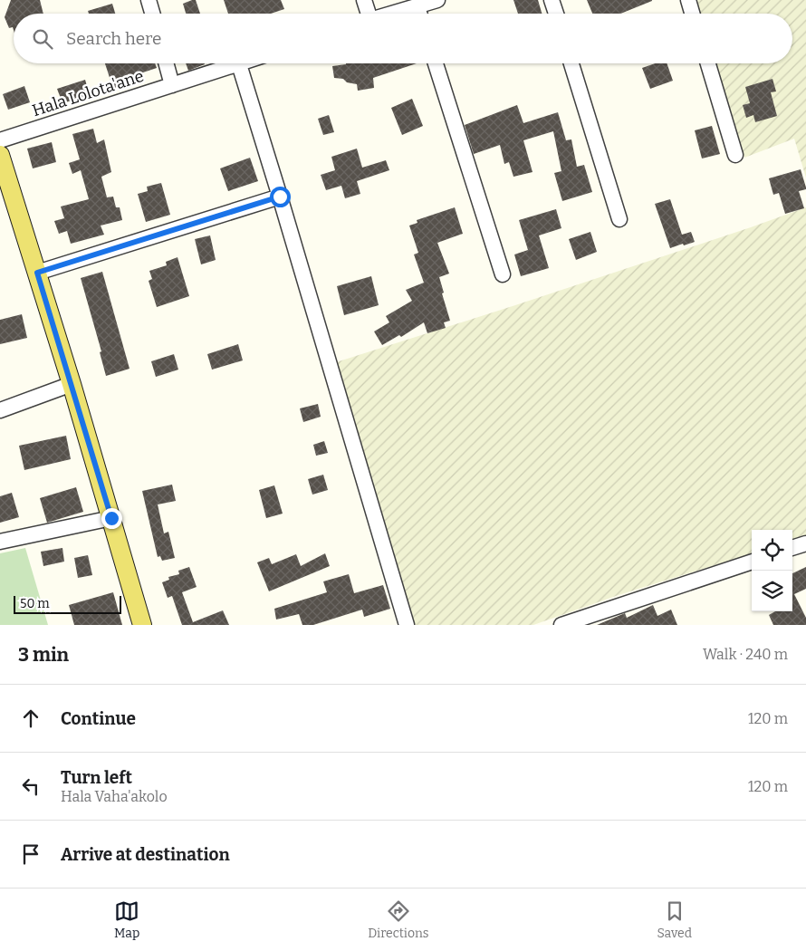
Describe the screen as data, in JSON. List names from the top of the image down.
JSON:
{
  "streets": {
    "street": ["Hala Lolota'ane"]
  },
  "scale_bar": "50 m",
  "page": {
    "search": "Search here",
    "scale": "50 m",
    "heading": ["3 min", "Walk · 240 m"],
    "list": [
      ["Continue", "120 m"],
      ["Turn left", "Hala Vaha'akolo", "120 m"],
      "Arrive at destination"
    ],
    "nav": ["Map", "Directions", "Saved"]
  }
}
